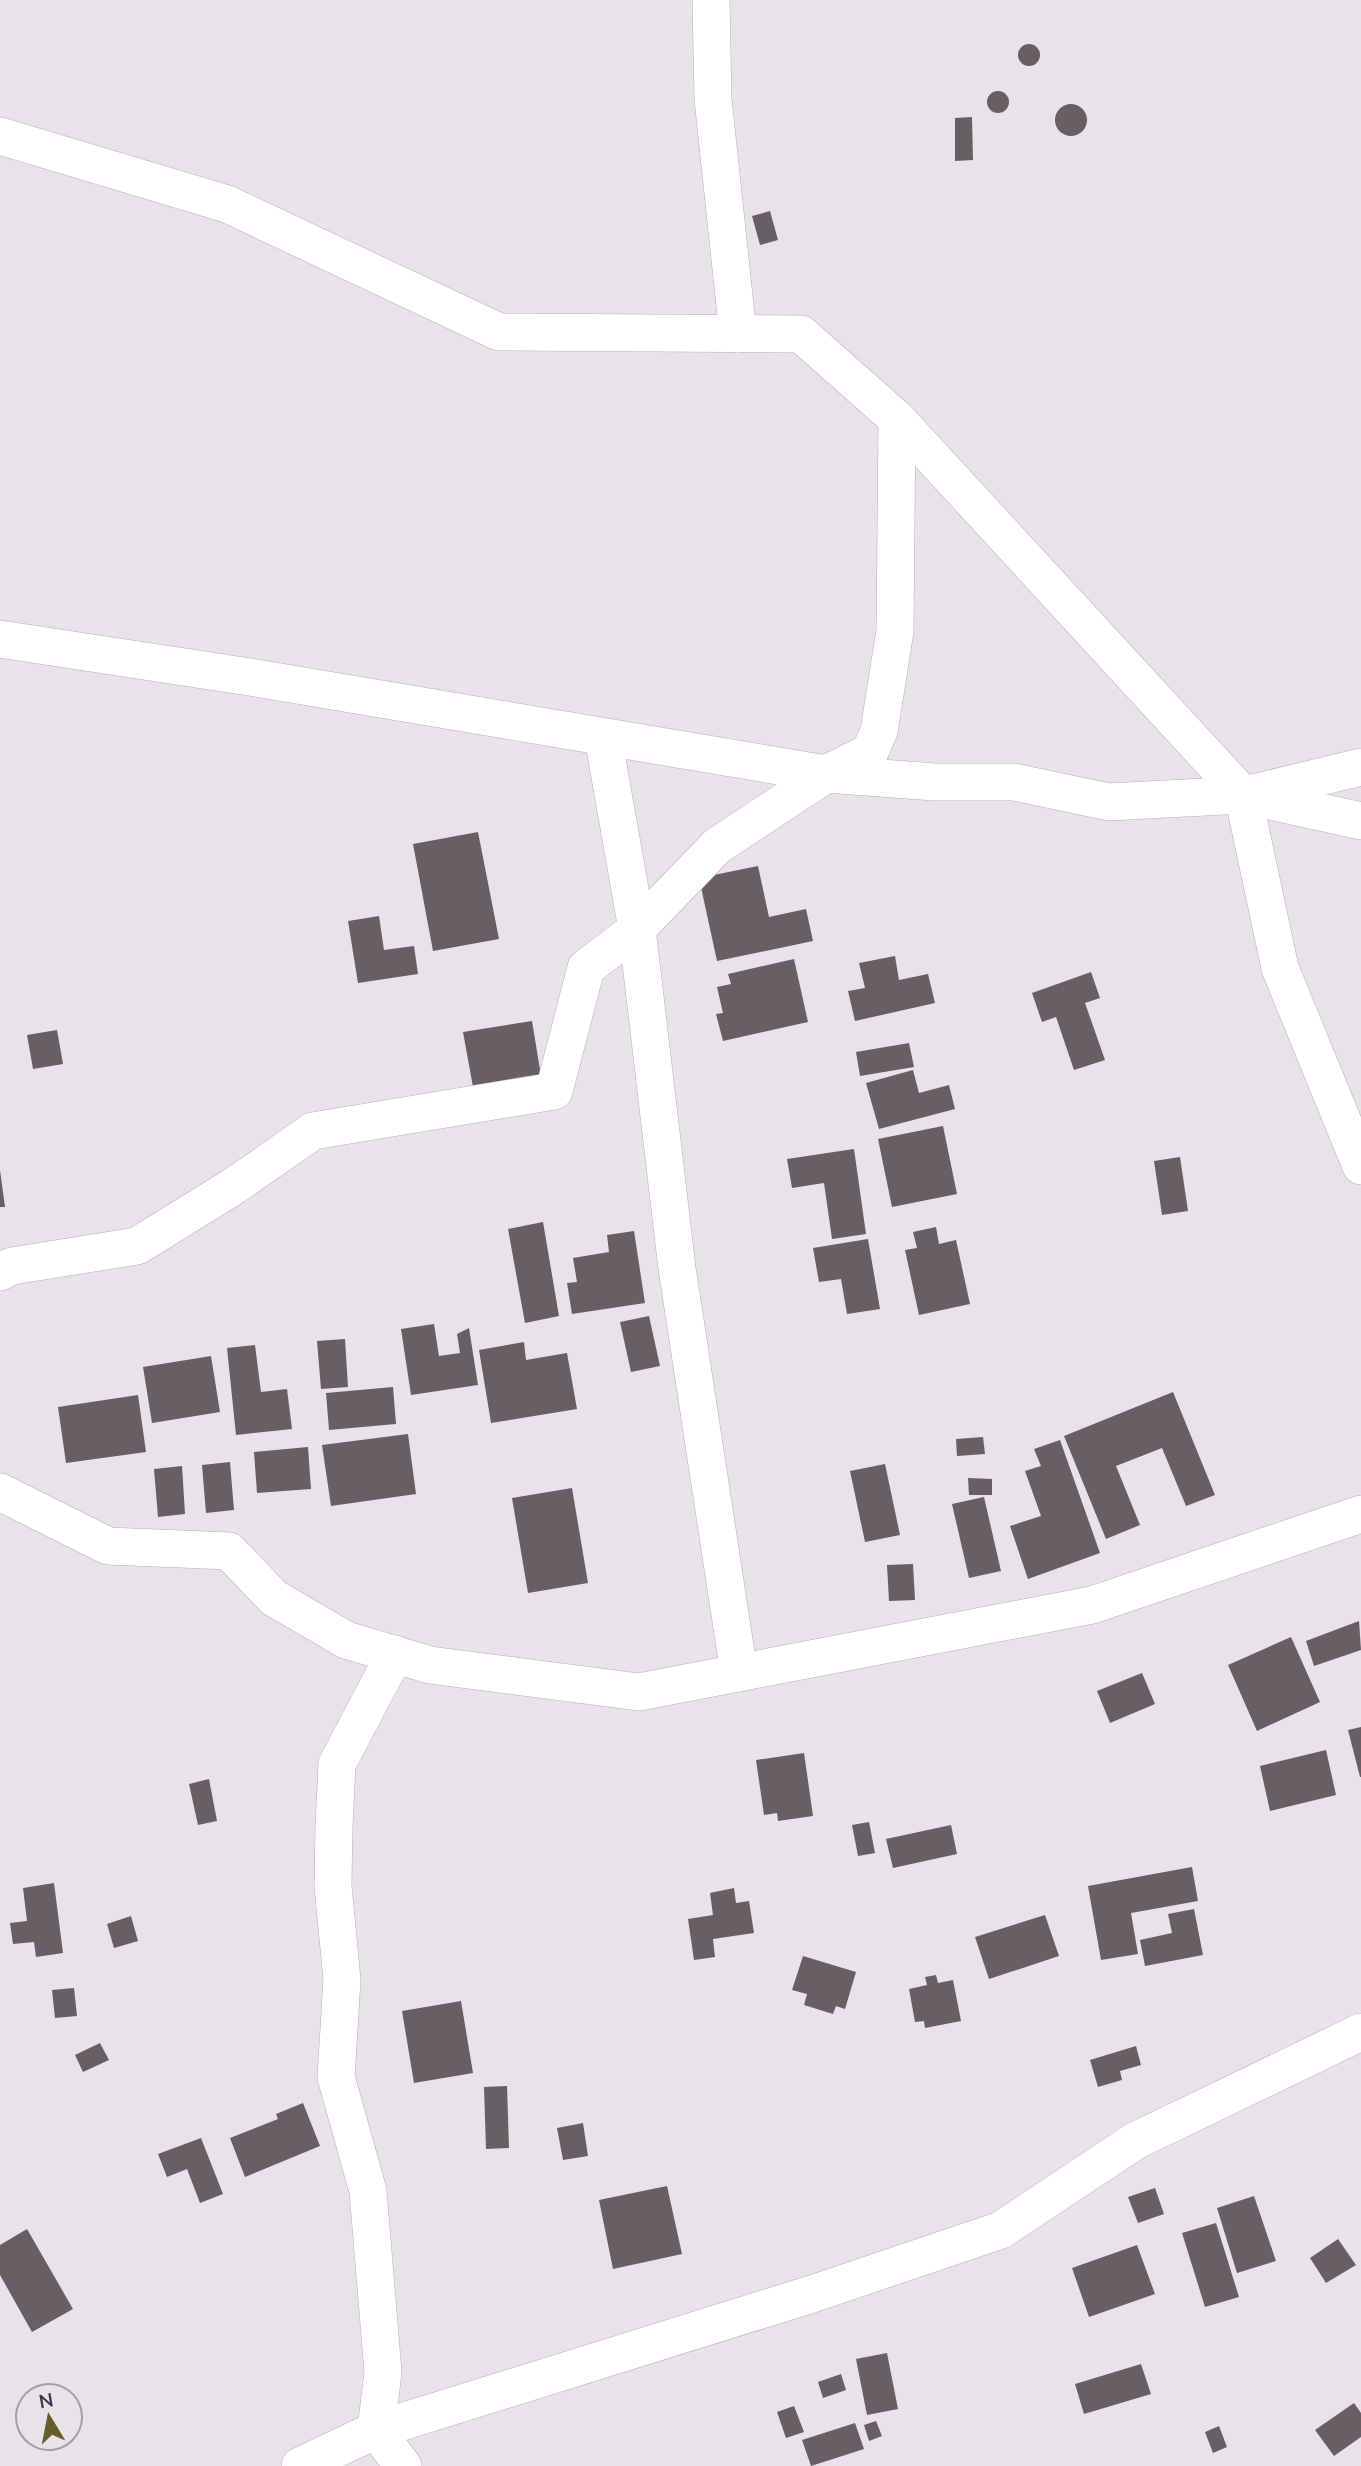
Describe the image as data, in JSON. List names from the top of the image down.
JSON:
{
  "north": "top"
}
